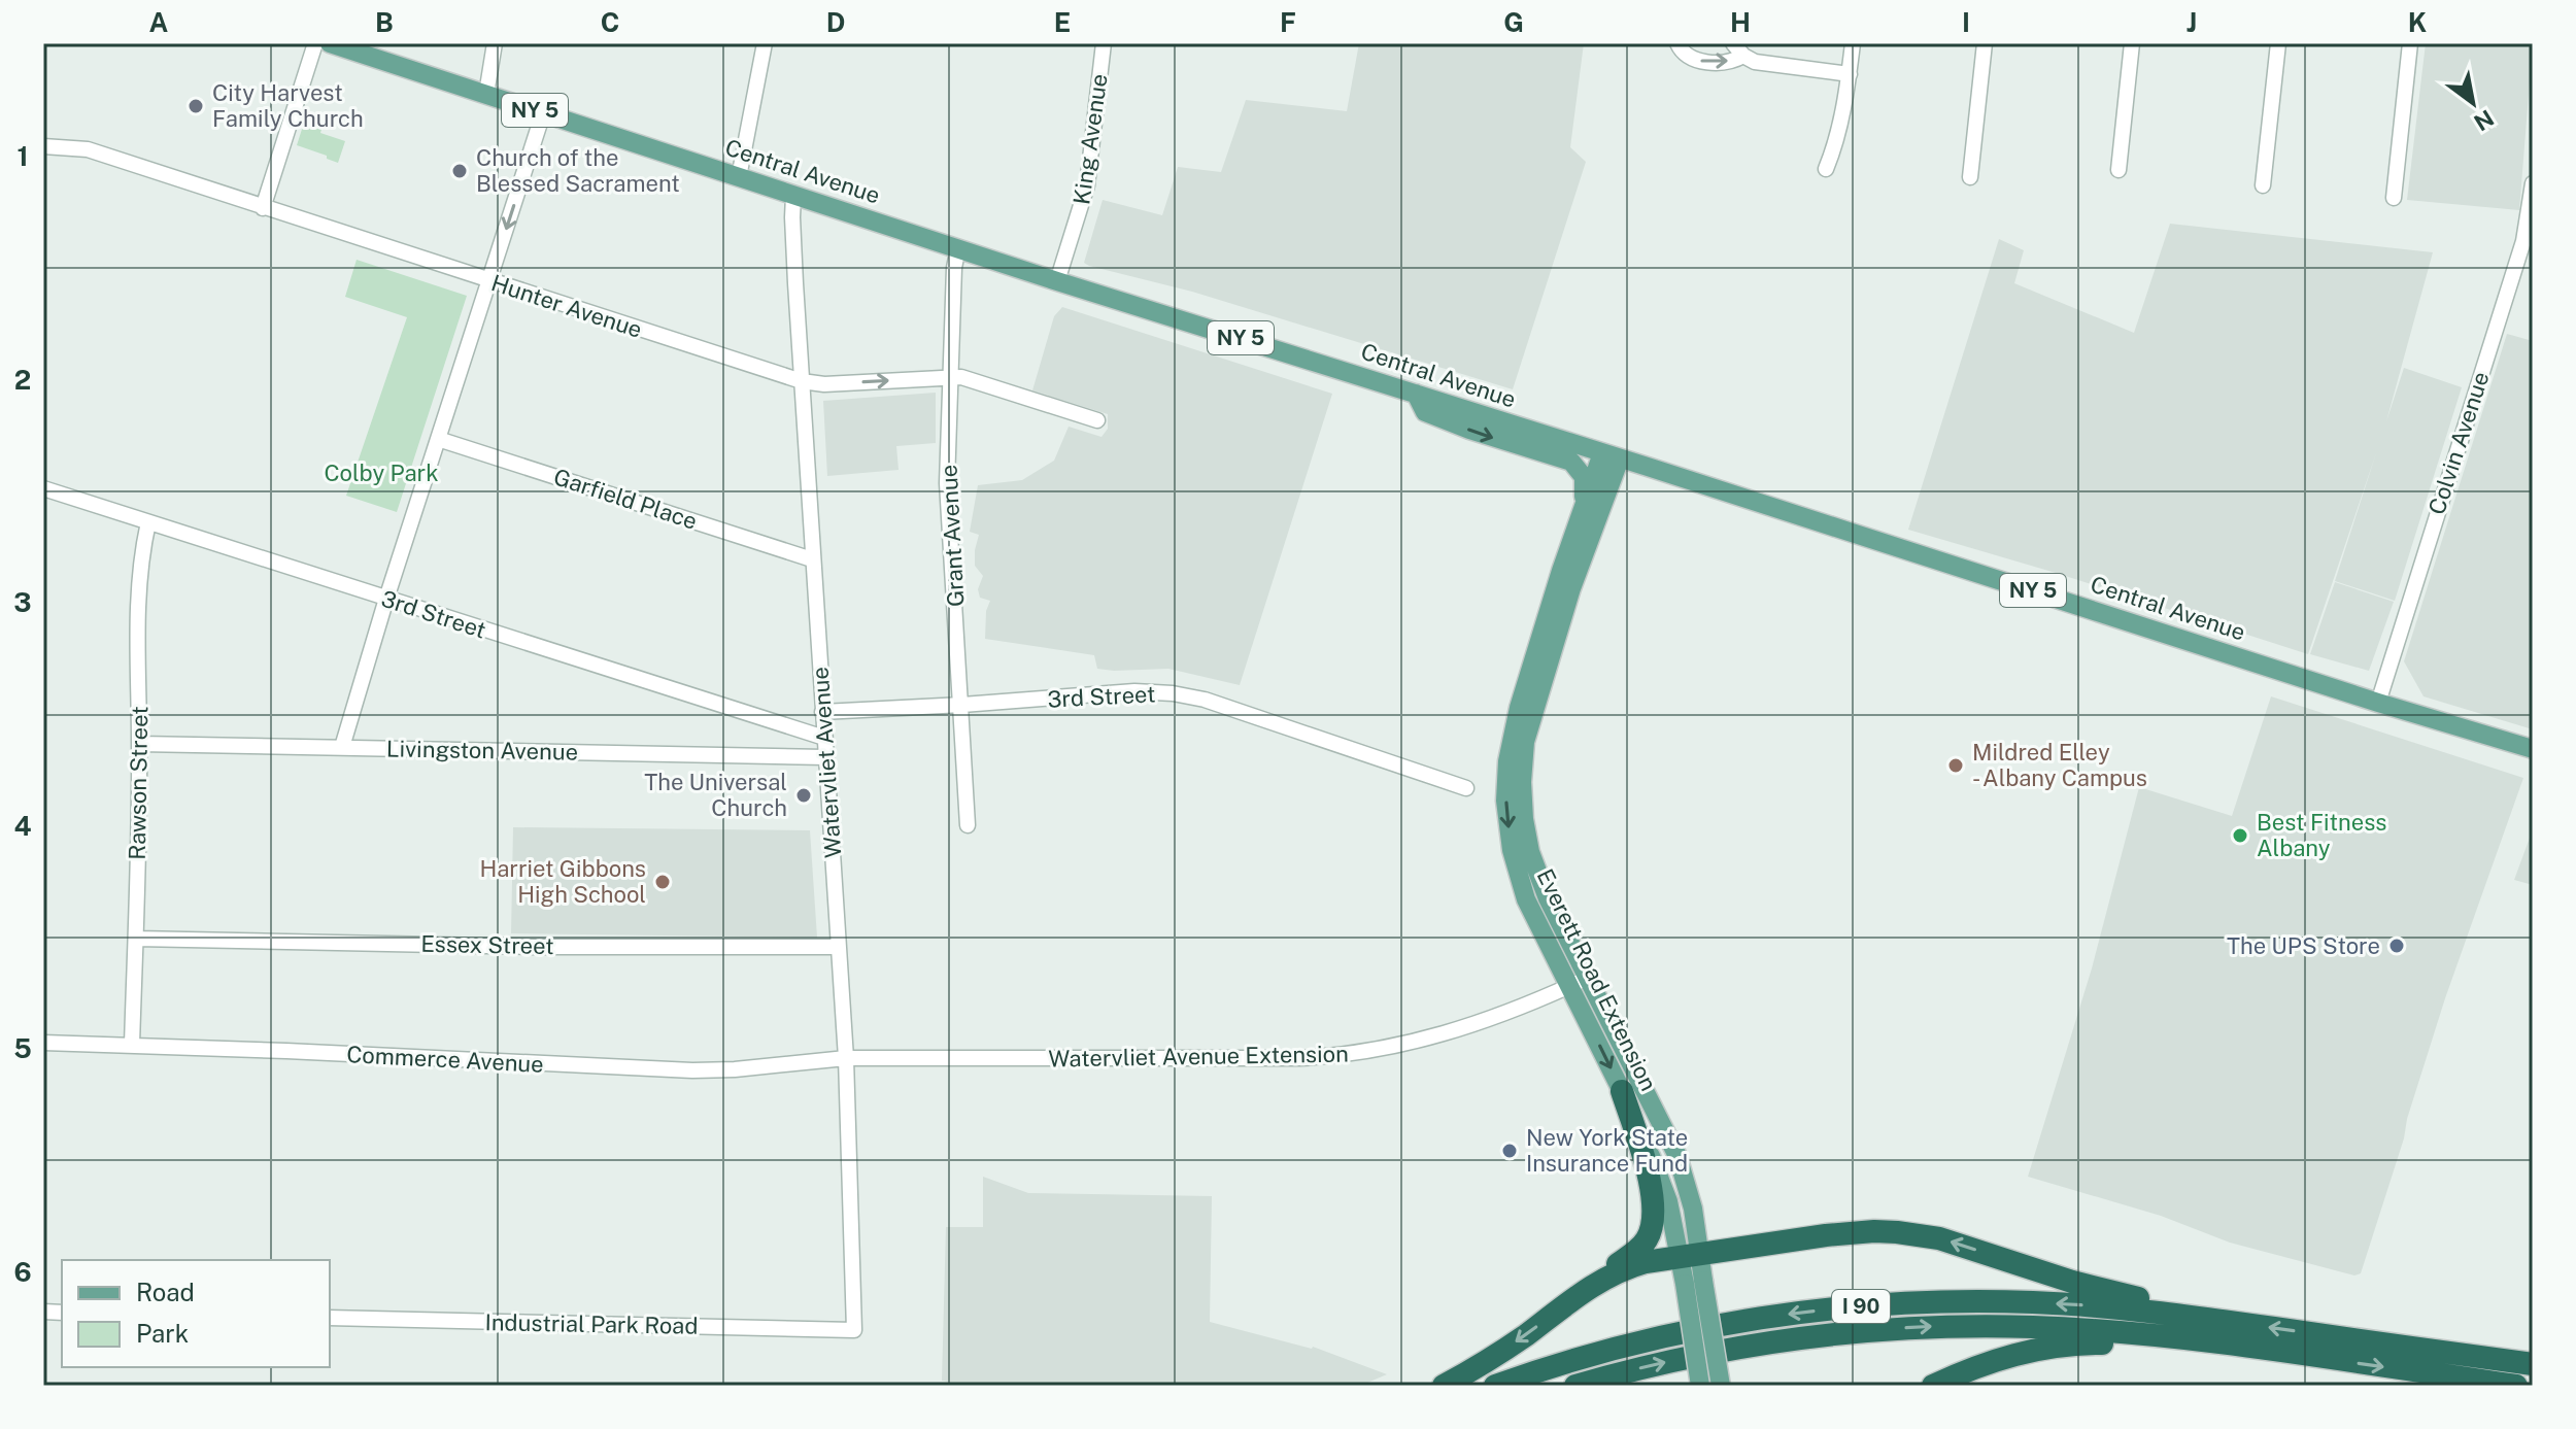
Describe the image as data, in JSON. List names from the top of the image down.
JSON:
{
  "streets": {
    "highway": ["I 90"],
    "main road": ["NY 5", "Central Avenue", "Everett Road Extension"],
    "street": [
      "King Avenue",
      "Hunter Avenue",
      "Colvin Avenue",
      "Garfield Place",
      "Grant Avenue",
      "3rd Street",
      "Livingston Avenue",
      "Watervliet Avenue",
      "Rawson Street",
      "Essex Street",
      "Watervliet Avenue Extension",
      "Commerce Avenue",
      "Industrial Park Road"
    ]
  },
  "crossings": [
    ["King Avenue", "Central Avenue"],
    ["Central Avenue", "Colvin Avenue"],
    ["Central Avenue", "Grant Avenue"],
    ["Central Avenue", "Watervliet Avenue"],
    ["Central Avenue", "Everett Road Extension"],
    ["Hunter Avenue", "Grant Avenue"],
    ["Hunter Avenue", "Watervliet Avenue"],
    ["Garfield Place", "Watervliet Avenue"],
    ["Grant Avenue", "3rd Street"],
    ["3rd Street", "Watervliet Avenue"],
    ["3rd Street", "Rawson Street"],
    ["Livingston Avenue", "Watervliet Avenue"],
    ["Livingston Avenue", "Rawson Street"],
    ["Watervliet Avenue", "Essex Street"],
    ["Watervliet Avenue", "Watervliet Avenue Extension"],
    ["Watervliet Avenue", "Commerce Avenue"],
    ["Watervliet Avenue", "Industrial Park Road"],
    ["Rawson Street", "Essex Street"],
    ["Rawson Street", "Commerce Avenue"],
    ["Everett Road Extension", "Watervliet Avenue Extension"],
    ["Watervliet Avenue Extension", "Commerce Avenue"]
  ],
  "parks": ["Colby Park"],
  "places": [
    "City Harvest Family Church",
    "Church of the Blessed Sacrament",
    "Mildred Elley - Albany Campus",
    "The Universal Church",
    "Best Fitness Albany",
    "Harriet Gibbons High School",
    "The UPS Store",
    "New York State Insurance Fund"
  ],
  "legend": ["Road", "Park"],
  "north": "bottom right",
  "grid": {
    "columns": [
      "A",
      "B",
      "C",
      "D",
      "E",
      "F",
      "G",
      "H",
      "I",
      "J",
      "K"
    ],
    "rows": [
      "1",
      "2",
      "3",
      "4",
      "5",
      "6"
    ]
  }
}
